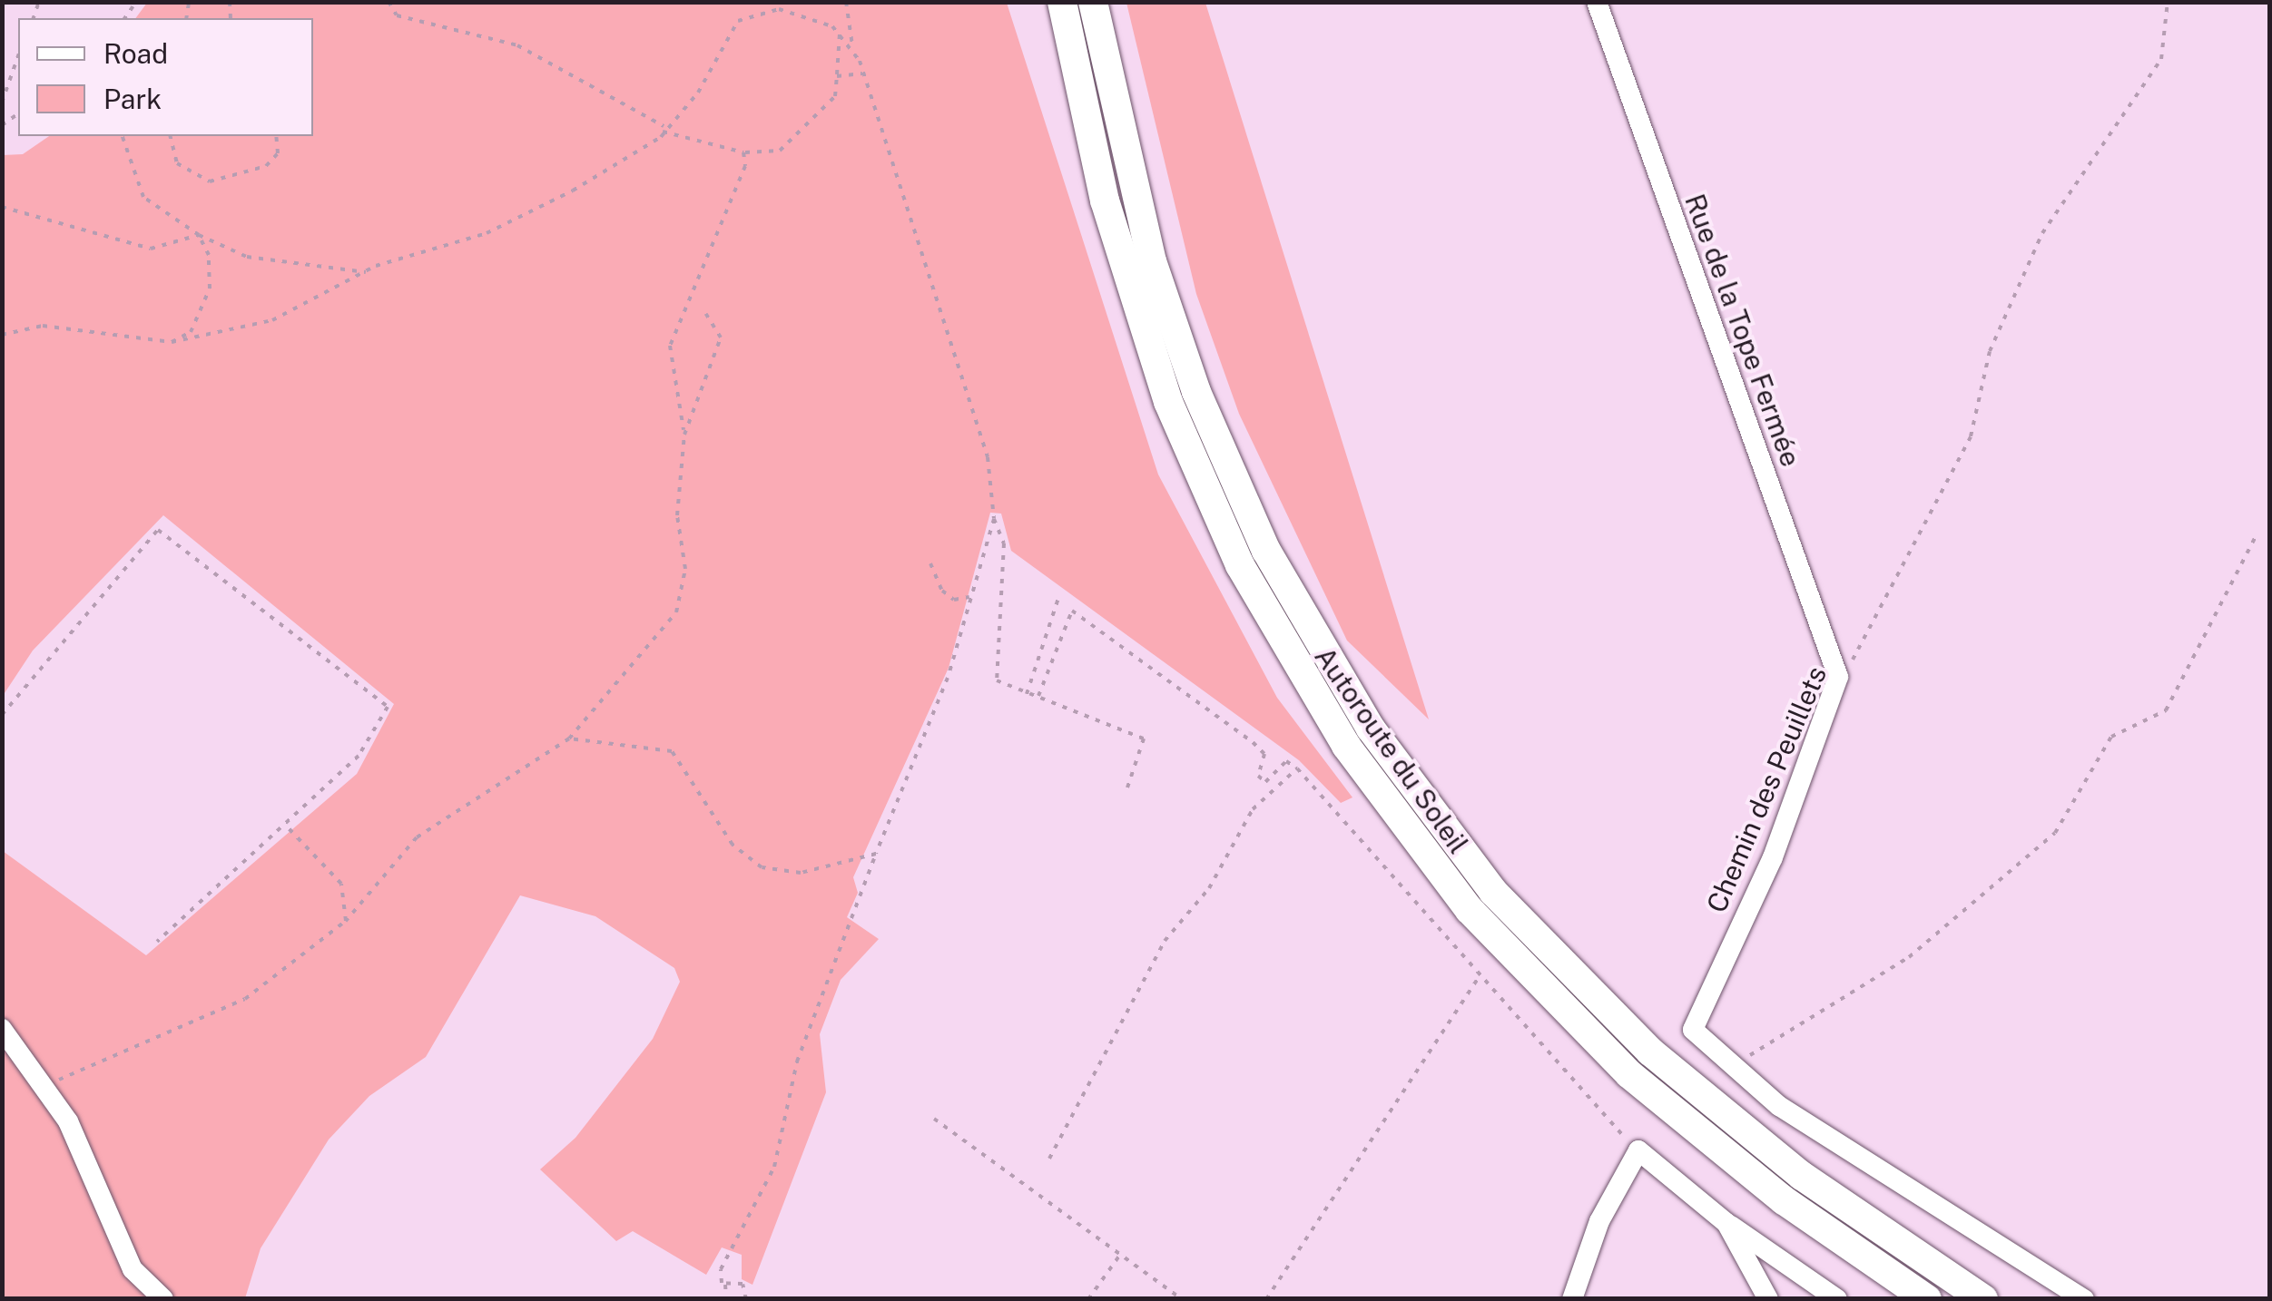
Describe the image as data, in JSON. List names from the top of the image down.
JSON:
{
  "streets": {
    "highway": ["Autoroute du Soleil"],
    "street": ["Rue de la Tope Fermée", "Chemin des Peuillets"]
  },
  "crossings": [
    ["Rue de la Tope Fermée", "Chemin des Peuillets"]
  ],
  "legend": ["Road", "Park"]
}
